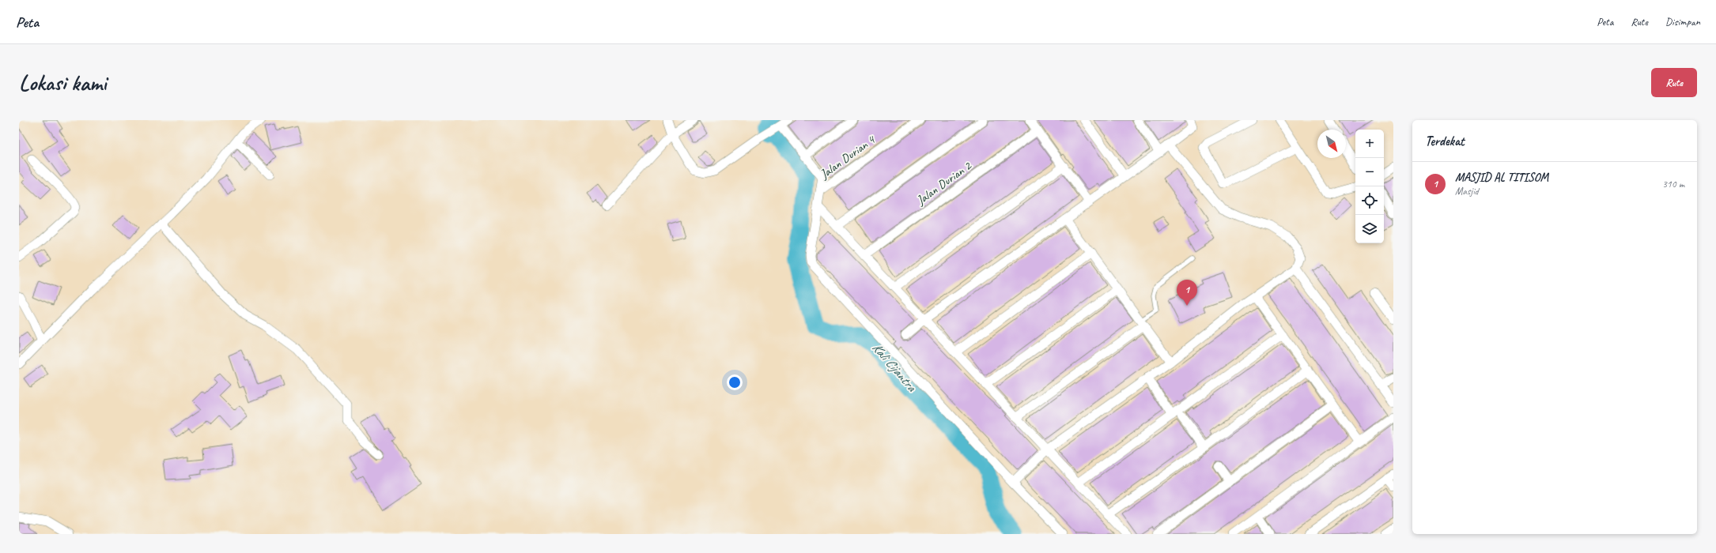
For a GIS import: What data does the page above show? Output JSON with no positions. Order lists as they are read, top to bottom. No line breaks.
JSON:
{"streets":{"street":["Jalan Durian 4","Jalan Durian 2"]},"water":["Kali Cijantra"],"north":"bottom right","page":{"header":"Peta","nav":["Peta","Rute","Disimpan"],"buttons":"Rute","title":"Lokasi kami","heading":"Terdekat","map_buttons":["+","−"],"list":[{"mark":"1","name":"MASJID AL TITISOM","note":"Masjid","value":"310 m"}],"pins":"1"}}
